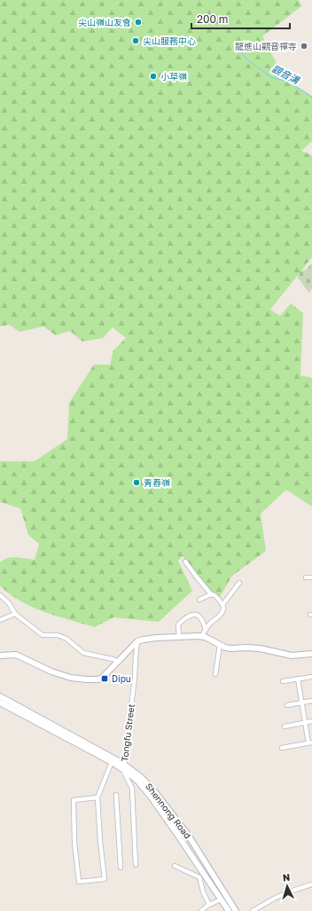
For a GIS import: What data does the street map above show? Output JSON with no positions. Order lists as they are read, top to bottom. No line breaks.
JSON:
{"streets":{"street":["Tongfu Street","Shennong Road"]},"crossings":[["Tongfu Street","Shennong Road"]],"water":["觀音溝"],"places":{"other":["尖山嶺山友會","尖山服務中心","龍進山觀音禪寺","小草嶺","青春嶺"],"transit":["Dipu"]},"scale_bar":"200 m","north":"top"}
